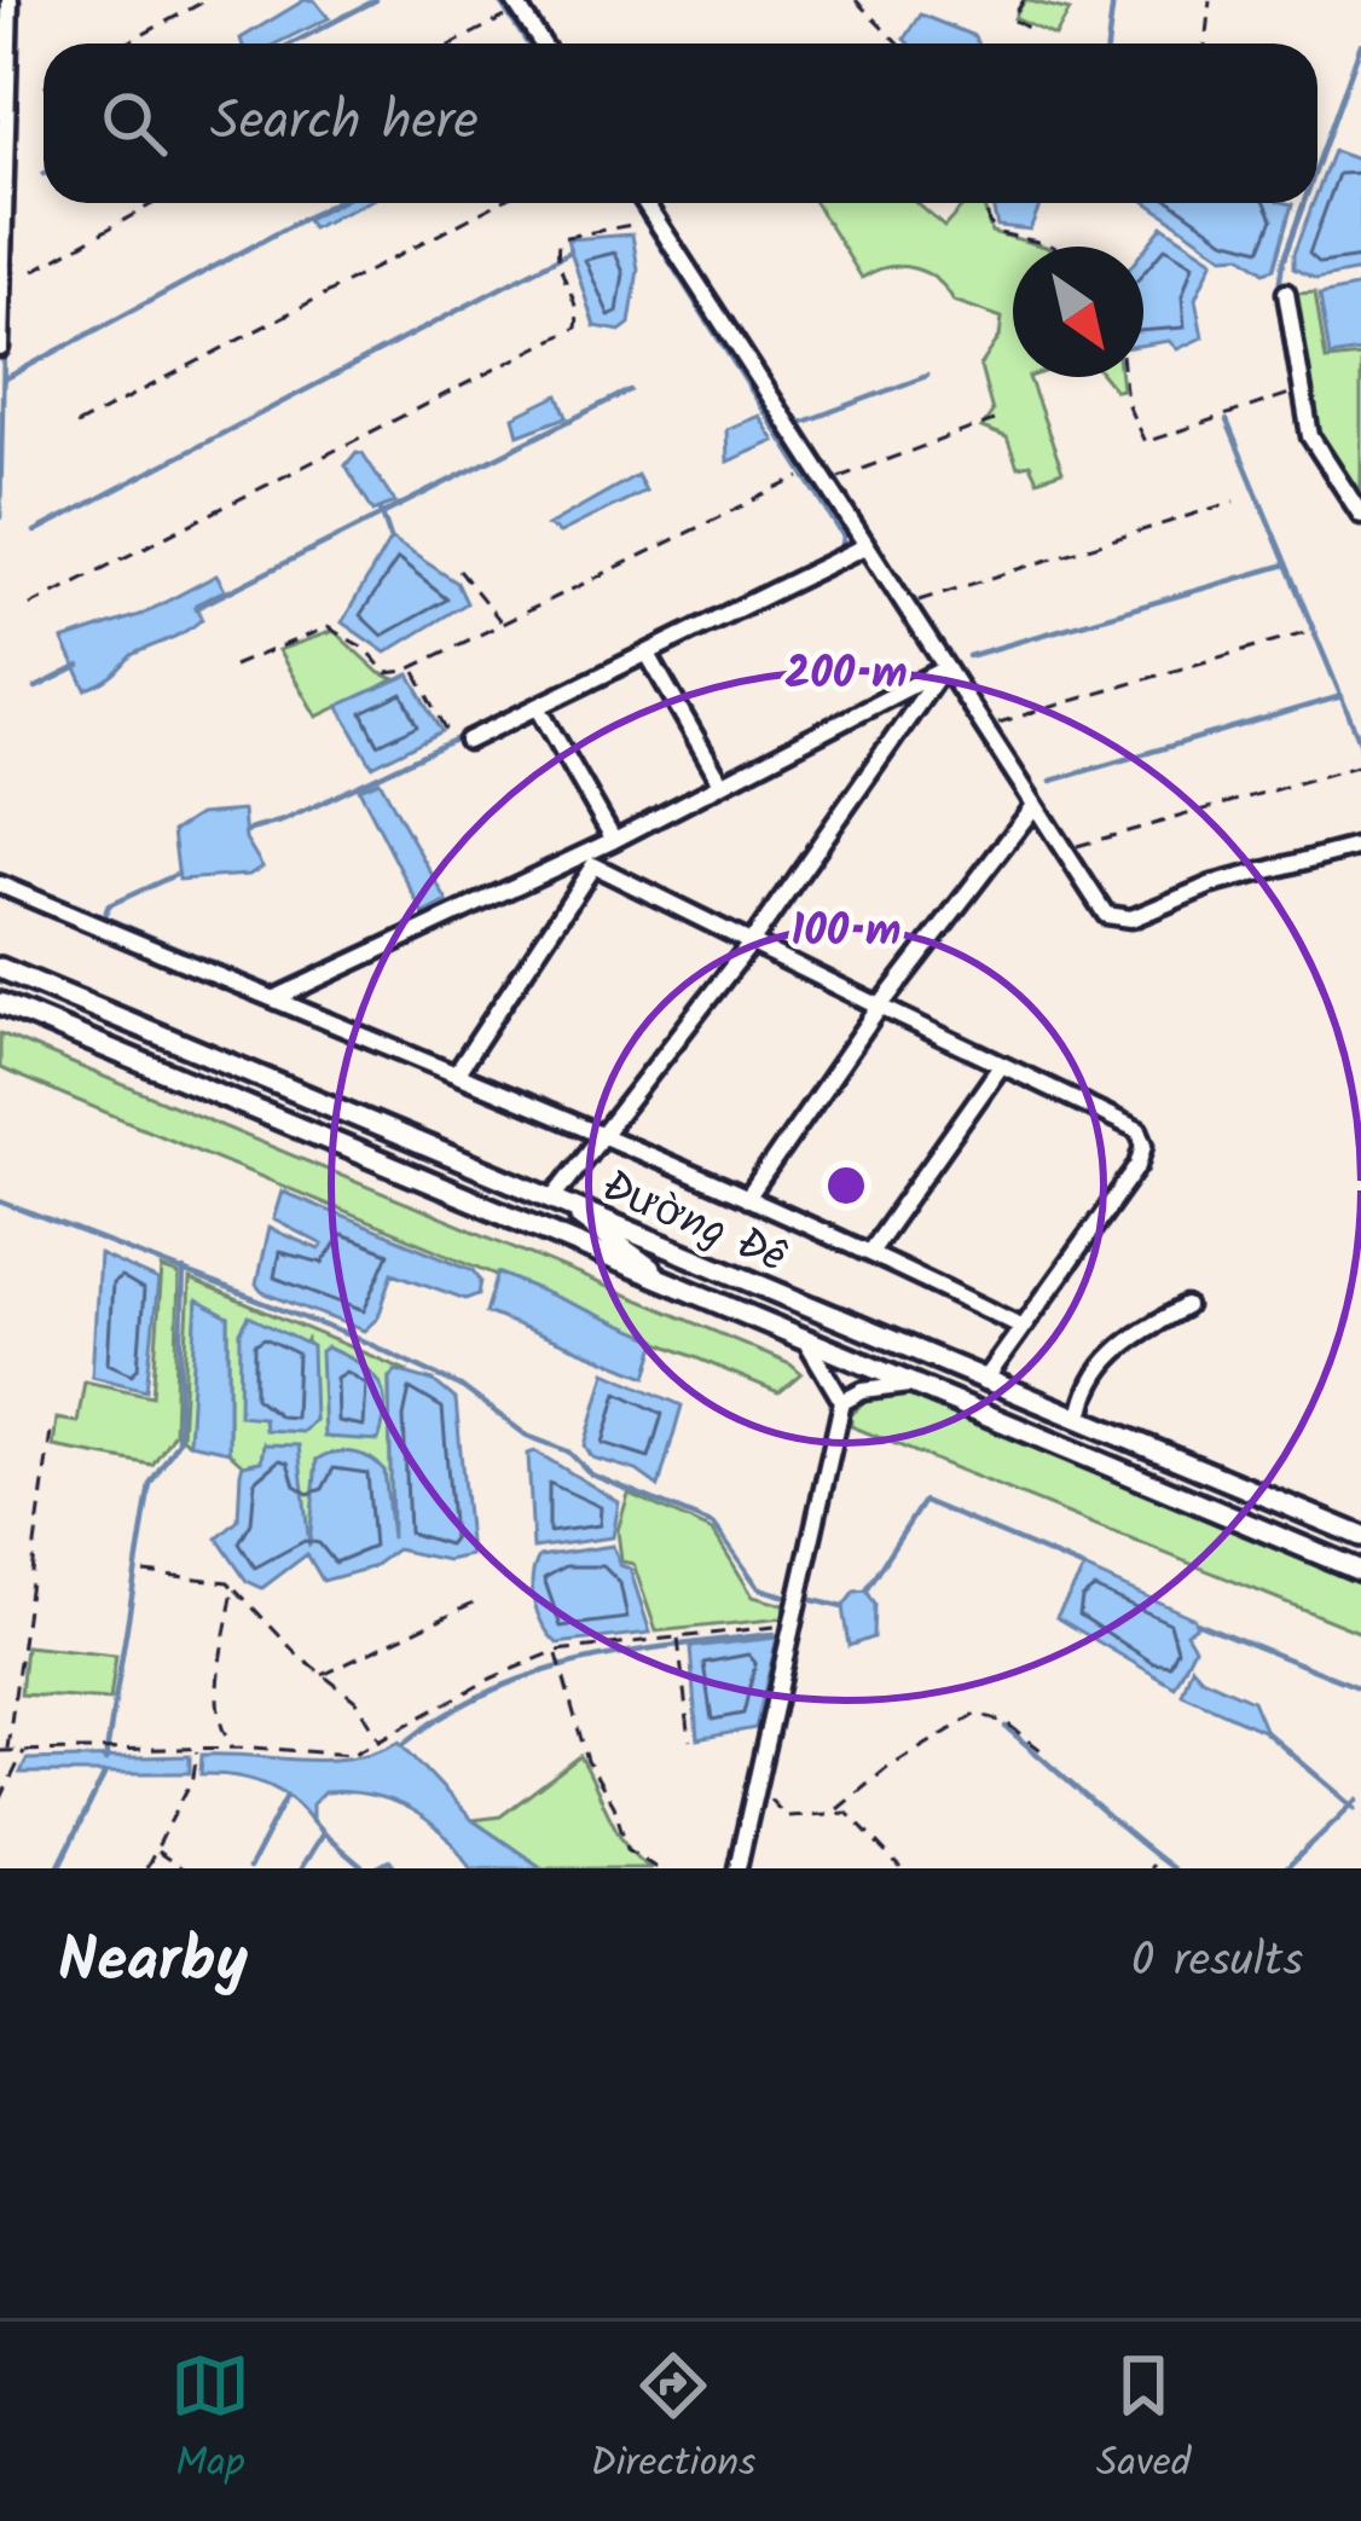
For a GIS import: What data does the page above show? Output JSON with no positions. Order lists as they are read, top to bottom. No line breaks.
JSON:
{"streets":{"street":["Đường Đê"]},"north":"bottom right","page":{"search":"Search here","heading":["Nearby","0 results"],"nav":["Map","Directions","Saved"]},"rings":["200 m","100 m"]}
